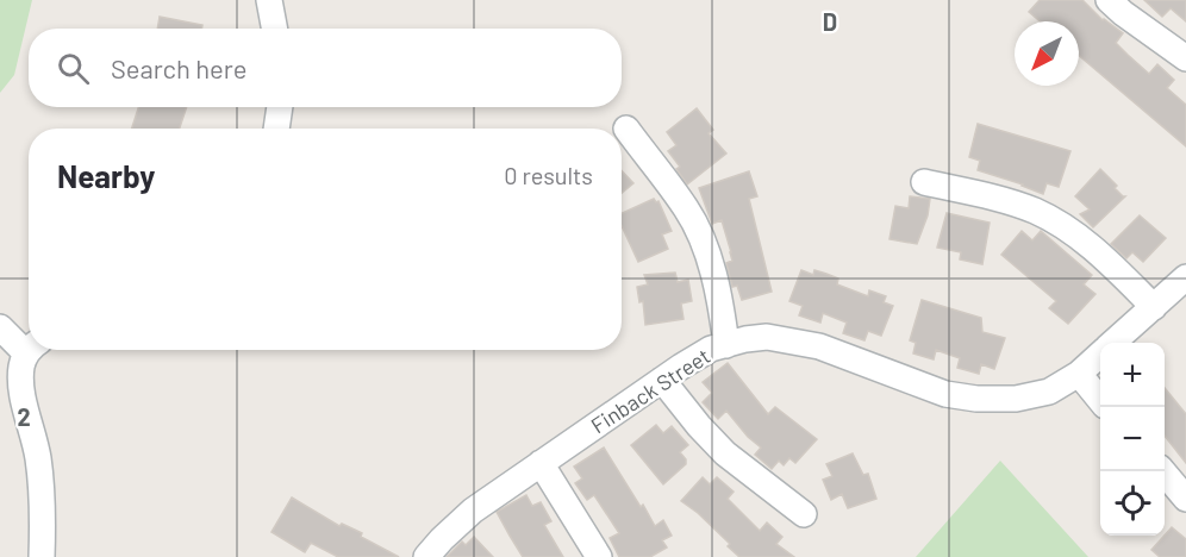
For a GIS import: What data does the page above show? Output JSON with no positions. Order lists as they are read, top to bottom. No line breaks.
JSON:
{"streets":{"street":["Finback Street"]},"north":"bottom left","page":{"search":"Search here","heading":["Nearby","0 results"],"map_buttons":["+","−"]},"grid":{"columns":["D"],"rows":["2"]}}
